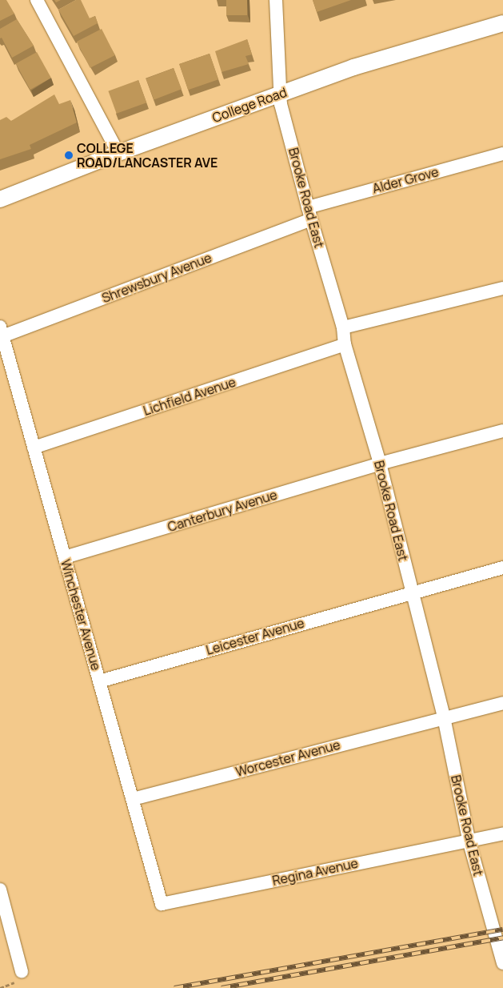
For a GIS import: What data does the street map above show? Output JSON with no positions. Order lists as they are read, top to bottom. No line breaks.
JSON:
{"streets":{"street":["College Road","Alder Grove","Brooke Road East","Shrewsbury Avenue","Lichfield Avenue","Canterbury Avenue","Winchester Avenue","Leicester Avenue","Worcester Avenue","Regina Avenue"]},"crossings":[["College Road","Brooke Road East"],["Alder Grove","Brooke Road East"],["Alder Grove","Shrewsbury Avenue"],["Brooke Road East","Shrewsbury Avenue"],["Brooke Road East","Lichfield Avenue"],["Brooke Road East","Canterbury Avenue"],["Brooke Road East","Leicester Avenue"],["Brooke Road East","Worcester Avenue"],["Brooke Road East","Regina Avenue"],["Shrewsbury Avenue","Winchester Avenue"],["Lichfield Avenue","Winchester Avenue"],["Canterbury Avenue","Winchester Avenue"],["Winchester Avenue","Leicester Avenue"],["Winchester Avenue","Worcester Avenue"],["Winchester Avenue","Regina Avenue"]],"places":["COLLEGE ROAD/LANCASTER AVE"]}
